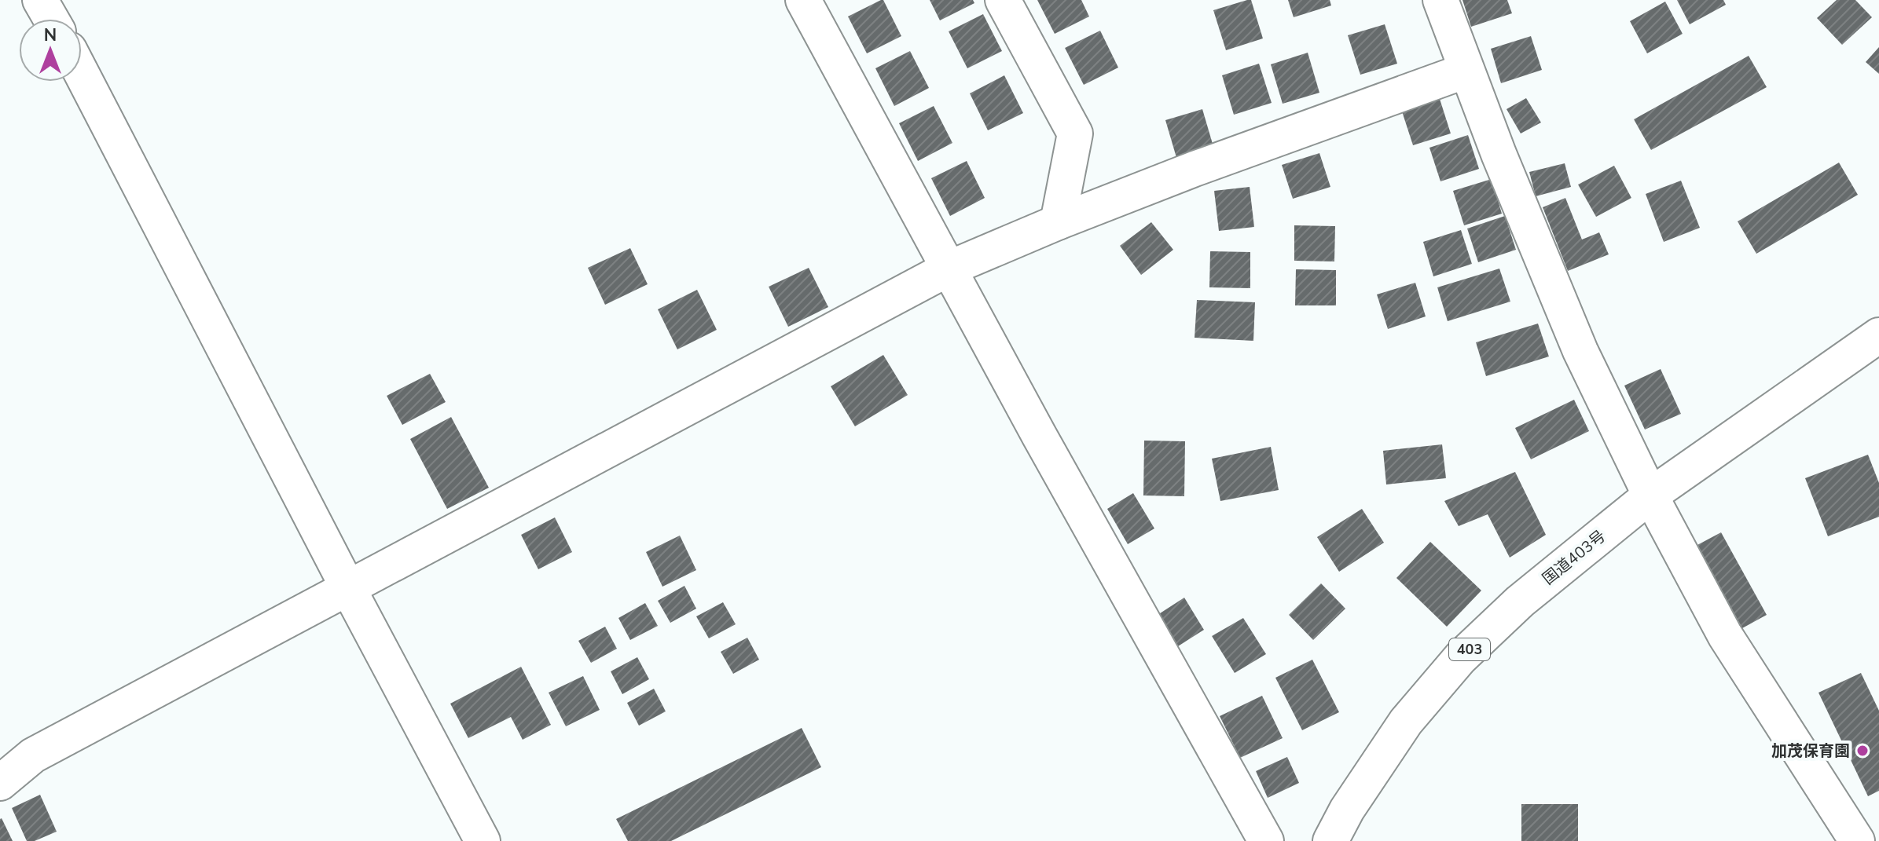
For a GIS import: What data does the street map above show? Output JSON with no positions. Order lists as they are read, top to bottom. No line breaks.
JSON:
{"streets":{"main road":["国道403号","403"]},"places":["加茂保育園"],"north":"top"}
